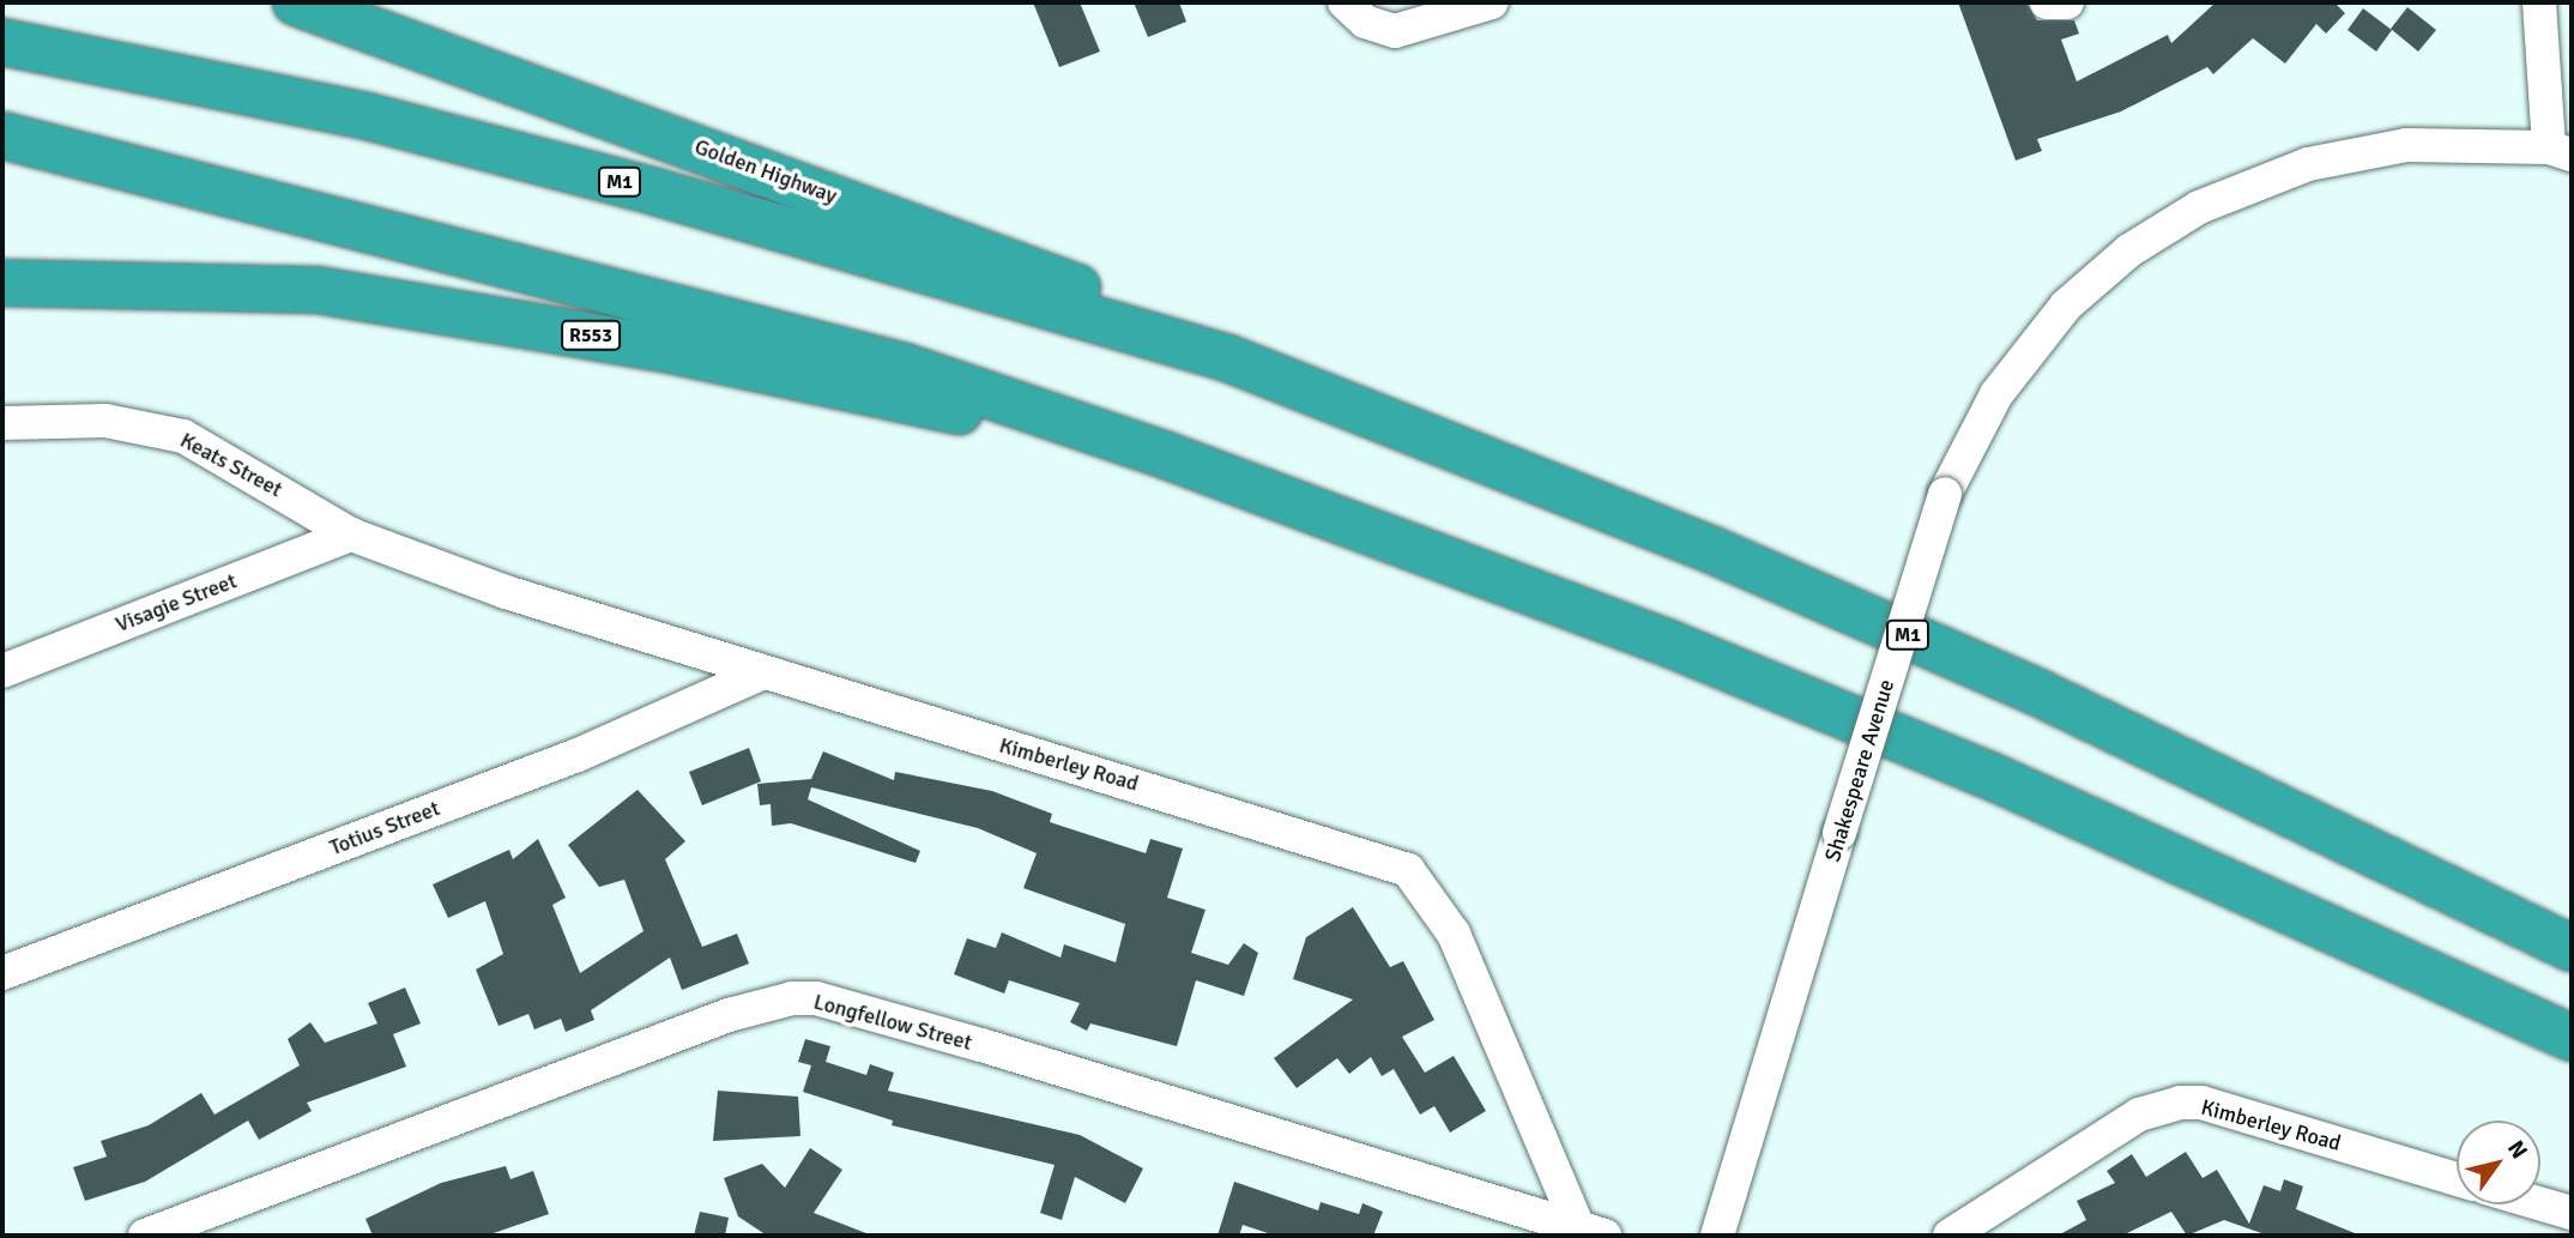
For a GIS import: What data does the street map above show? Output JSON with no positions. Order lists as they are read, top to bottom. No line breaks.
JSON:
{"streets":{"highway":["Golden Highway","M1","R553"],"street":["Keats Street","Visagie Street","Kimberley Road","Shakespeare Avenue","Totius Street","Longfellow Street"]},"crossings":[["Golden Highway","M1"],["Keats Street","Visagie Street"],["Keats Street","Kimberley Road"],["Visagie Street","Kimberley Road"],["Kimberley Road","Totius Street"],["Kimberley Road","Longfellow Street"]],"north":"top right"}
